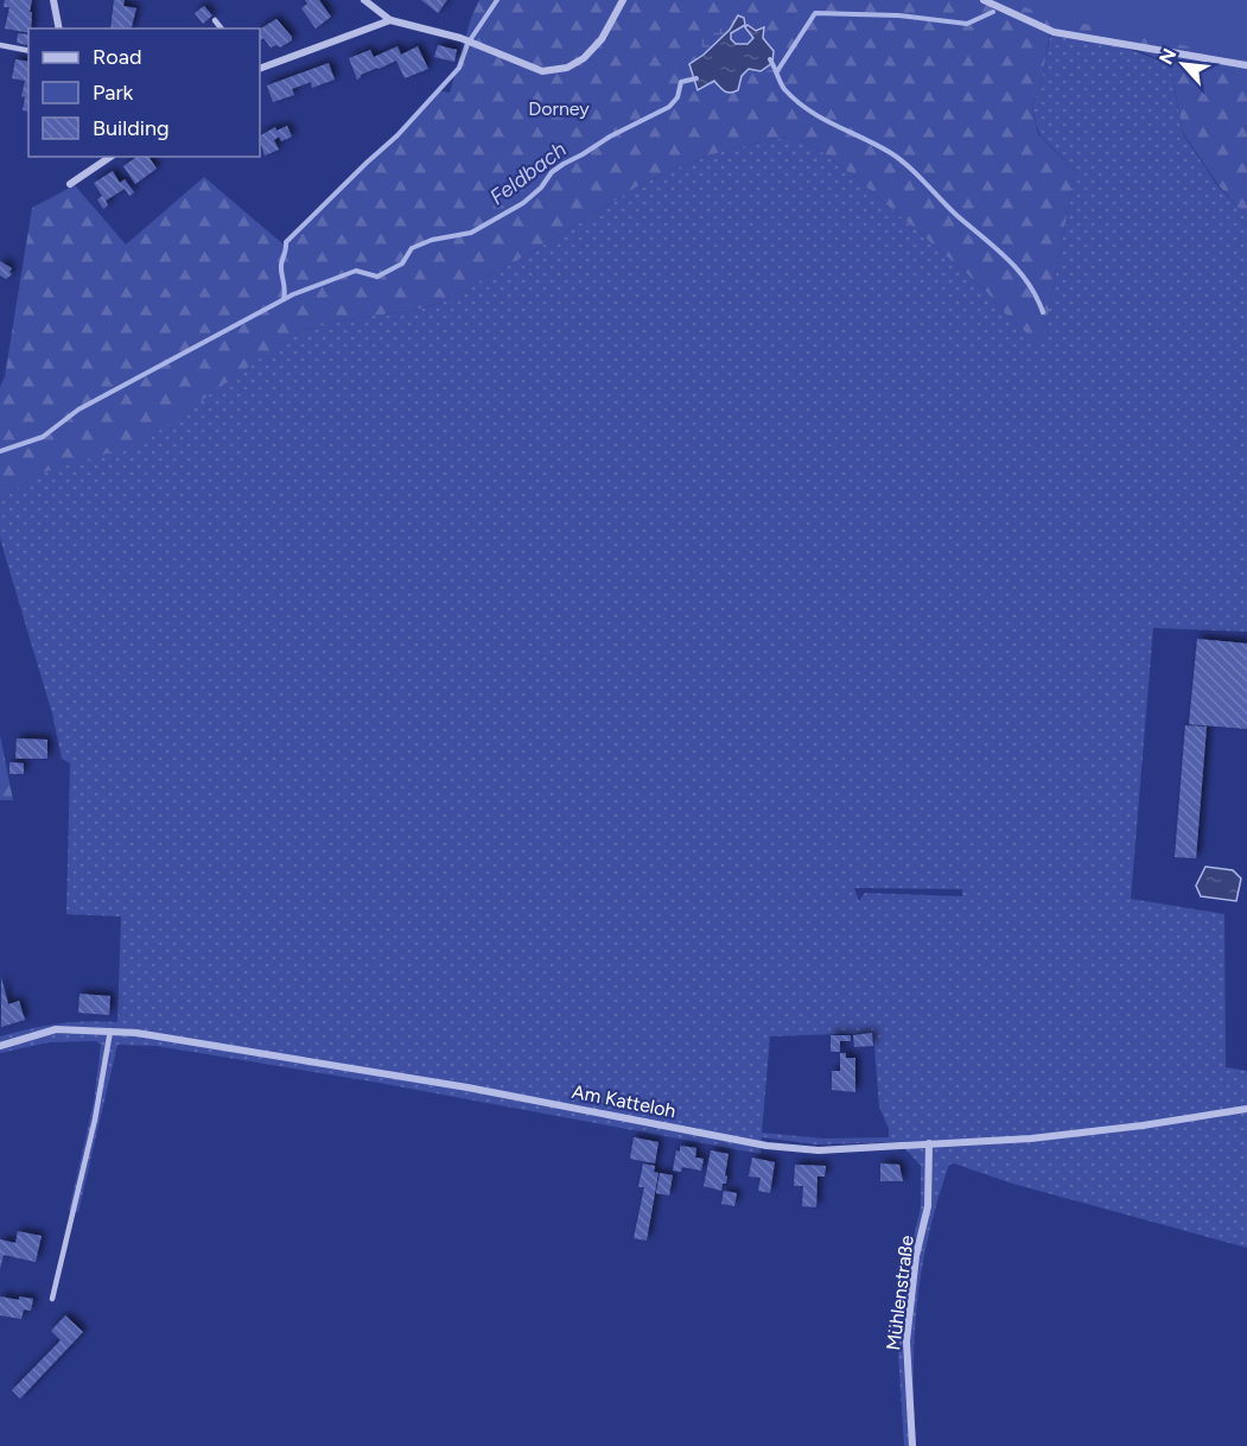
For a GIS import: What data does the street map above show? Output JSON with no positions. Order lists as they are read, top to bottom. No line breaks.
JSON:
{"streets":{"street":["Am Katteloh","Mühlenstraße"]},"crossings":[["Am Katteloh","Mühlenstraße"]],"water":["Feldbach"],"parks":["Dorney"],"legend":["Road","Park","Building"],"north":"top left"}
